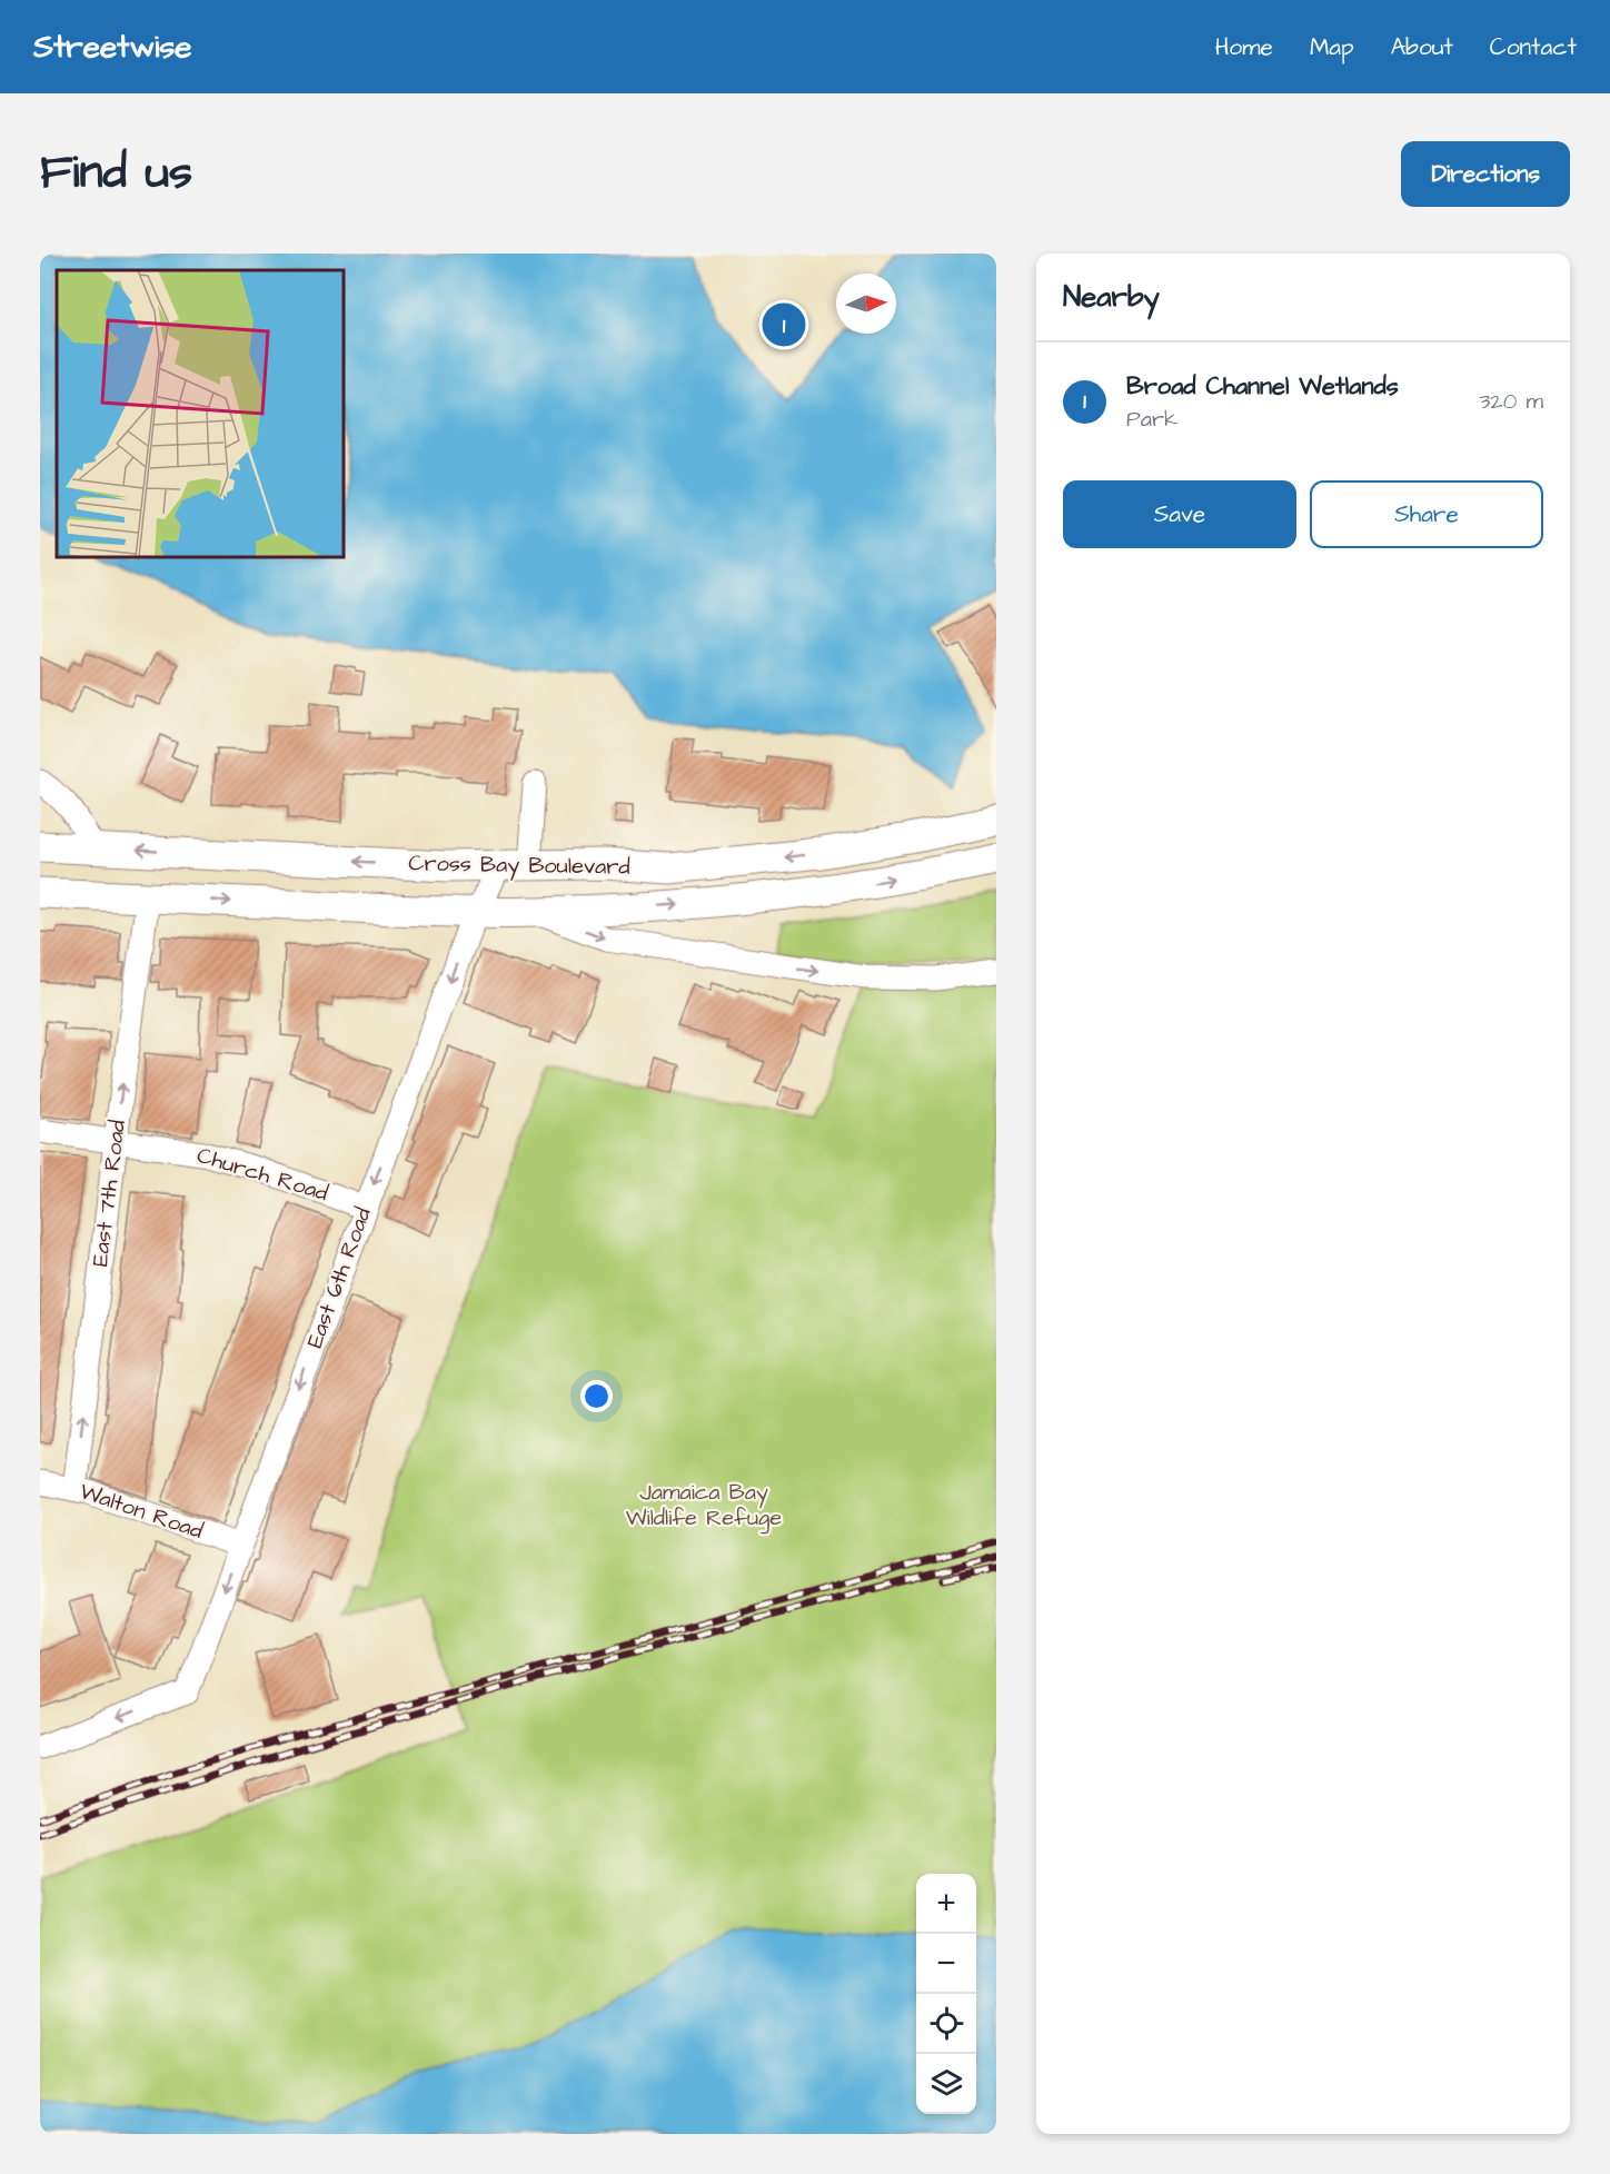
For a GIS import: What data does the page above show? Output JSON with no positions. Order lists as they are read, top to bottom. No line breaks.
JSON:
{"streets":{"main road":["Cross Bay Boulevard"],"street":["Church Road","East 7th Road","East 6th Road","Walton Road"]},"crossings":[["Cross Bay Boulevard","East 7th Road"],["Cross Bay Boulevard","East 6th Road"],["Church Road","East 7th Road"],["Church Road","East 6th Road"],["East 7th Road","Walton Road"],["East 6th Road","Walton Road"]],"one_way":["East 7th Road","East 6th Road"],"parks":["Jamaica Bay Wildlife Refuge"],"north":"right","page":{"header":"Streetwise","nav":["Home","Map","About","Contact"],"title":"Find us","buttons":["Directions",["Save","Share"]],"heading":"Nearby","pins":"1","list":[{"mark":"1","name":"Broad Channel Wetlands","note":"Park","value":"320 m"}],"map_buttons":["+","−"]}}
